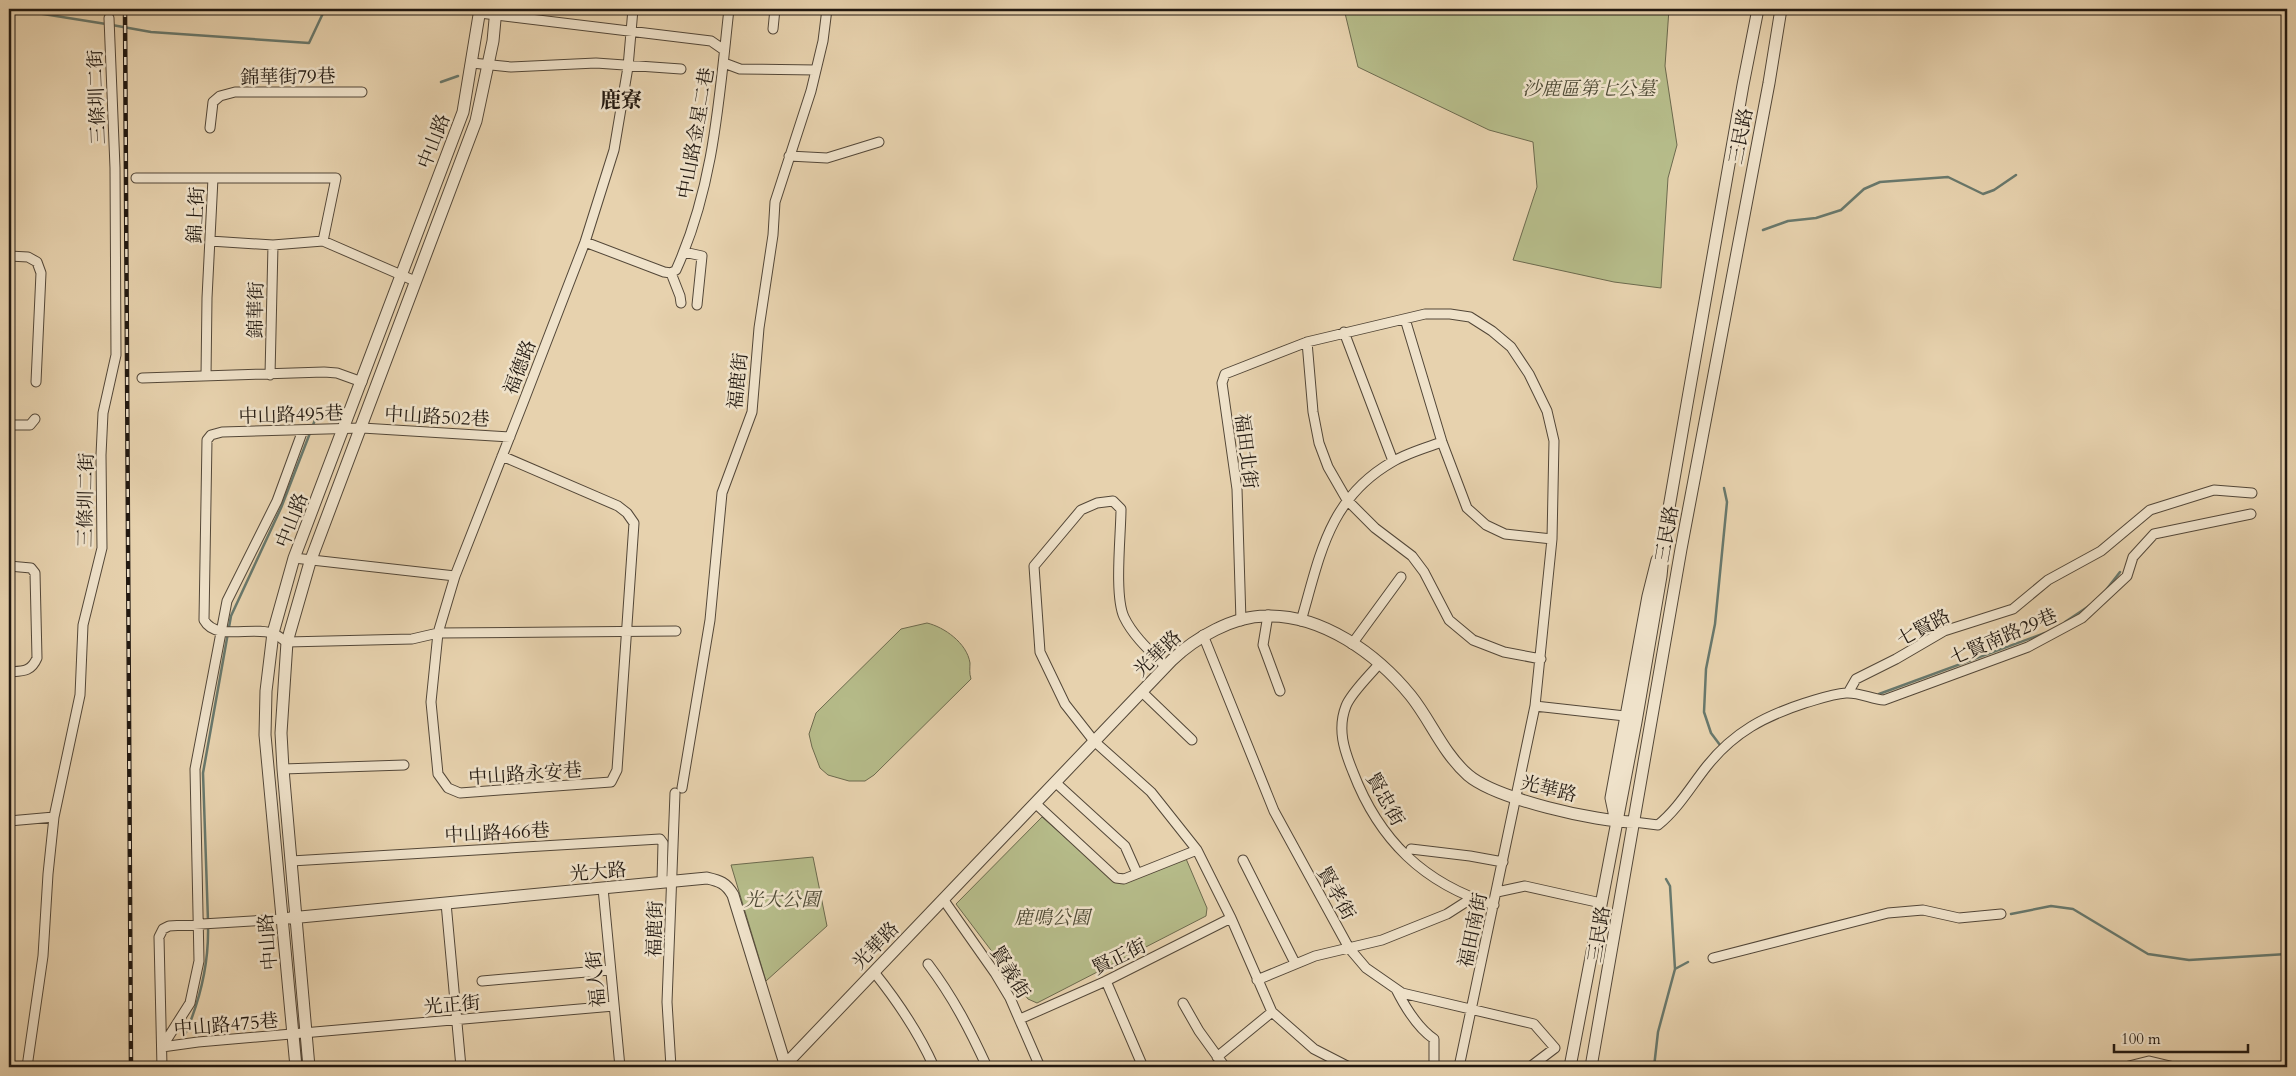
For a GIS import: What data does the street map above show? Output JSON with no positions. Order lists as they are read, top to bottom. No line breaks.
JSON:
{"streets":{"street":["錦華街79巷","三條圳二街","中山路金星二巷","三民路","中山路","錦上街","錦華街","福德路","福鹿街","中山路495巷","中山路502巷","福田北街","七賢路","七賢南路29巷","光華路","中山路永安巷","賢忠街","中山路466巷","光大路","賢孝街","福田南街","賢正街","賢義街","福人街","光正街","中山路475巷"]},"crossings":[["中山路金星二巷","中山路"],["中山路金星二巷","福德路"],["三民路","光華路"],["中山路","中山路495巷"],["中山路","中山路502巷"],["中山路","中山路466巷"],["中山路","光大路"],["中山路","光正街"],["中山路","中山路475巷"],["福德路","中山路502巷"],["福德路","中山路永安巷"],["福鹿街","中山路466巷"],["福鹿街","光大路"],["中山路495巷","中山路502巷"],["福田北街","光華路"],["福田北街","福田南街"],["七賢路","七賢南路29巷"],["光華路","賢忠街"],["光華路","光大路"],["光華路","賢孝街"],["光華路","福田南街"],["光華路","賢義街"],["賢忠街","福田南街"],["中山路466巷","光大路"],["光大路","福人街"],["賢孝街","福田南街"],["賢正街","賢義街"],["福人街","光正街"],["光正街","中山路475巷"]],"districts":["鹿寮"],"parks":["沙鹿區第七公墓","光大公園","鹿鳴公園"],"scale_bar":"100 m"}
